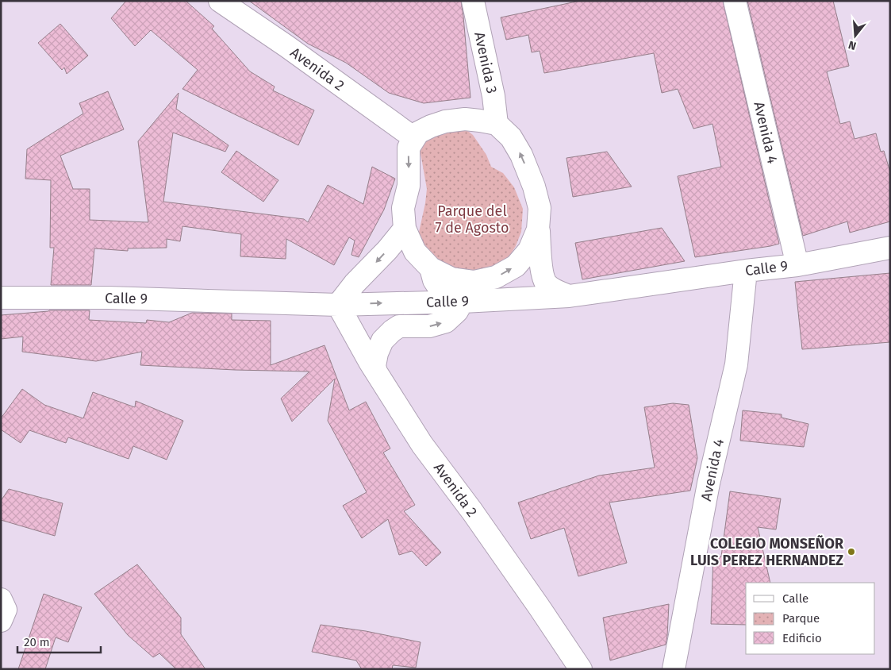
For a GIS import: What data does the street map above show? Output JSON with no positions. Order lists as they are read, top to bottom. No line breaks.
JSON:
{"streets":{"street":["Avenida 3","Avenida 2","Avenida 4","Calle 9"]},"crossings":[["Avenida 2","Calle 9"],["Avenida 4","Calle 9"]],"parks":["Parque del 7 de Agosto"],"places":["COLEGIO MONSEÑOR LUIS PEREZ HERNANDEZ"],"legend":["Calle","Parque","Edificio"],"scale_bar":"20 m","north":"bottom"}
